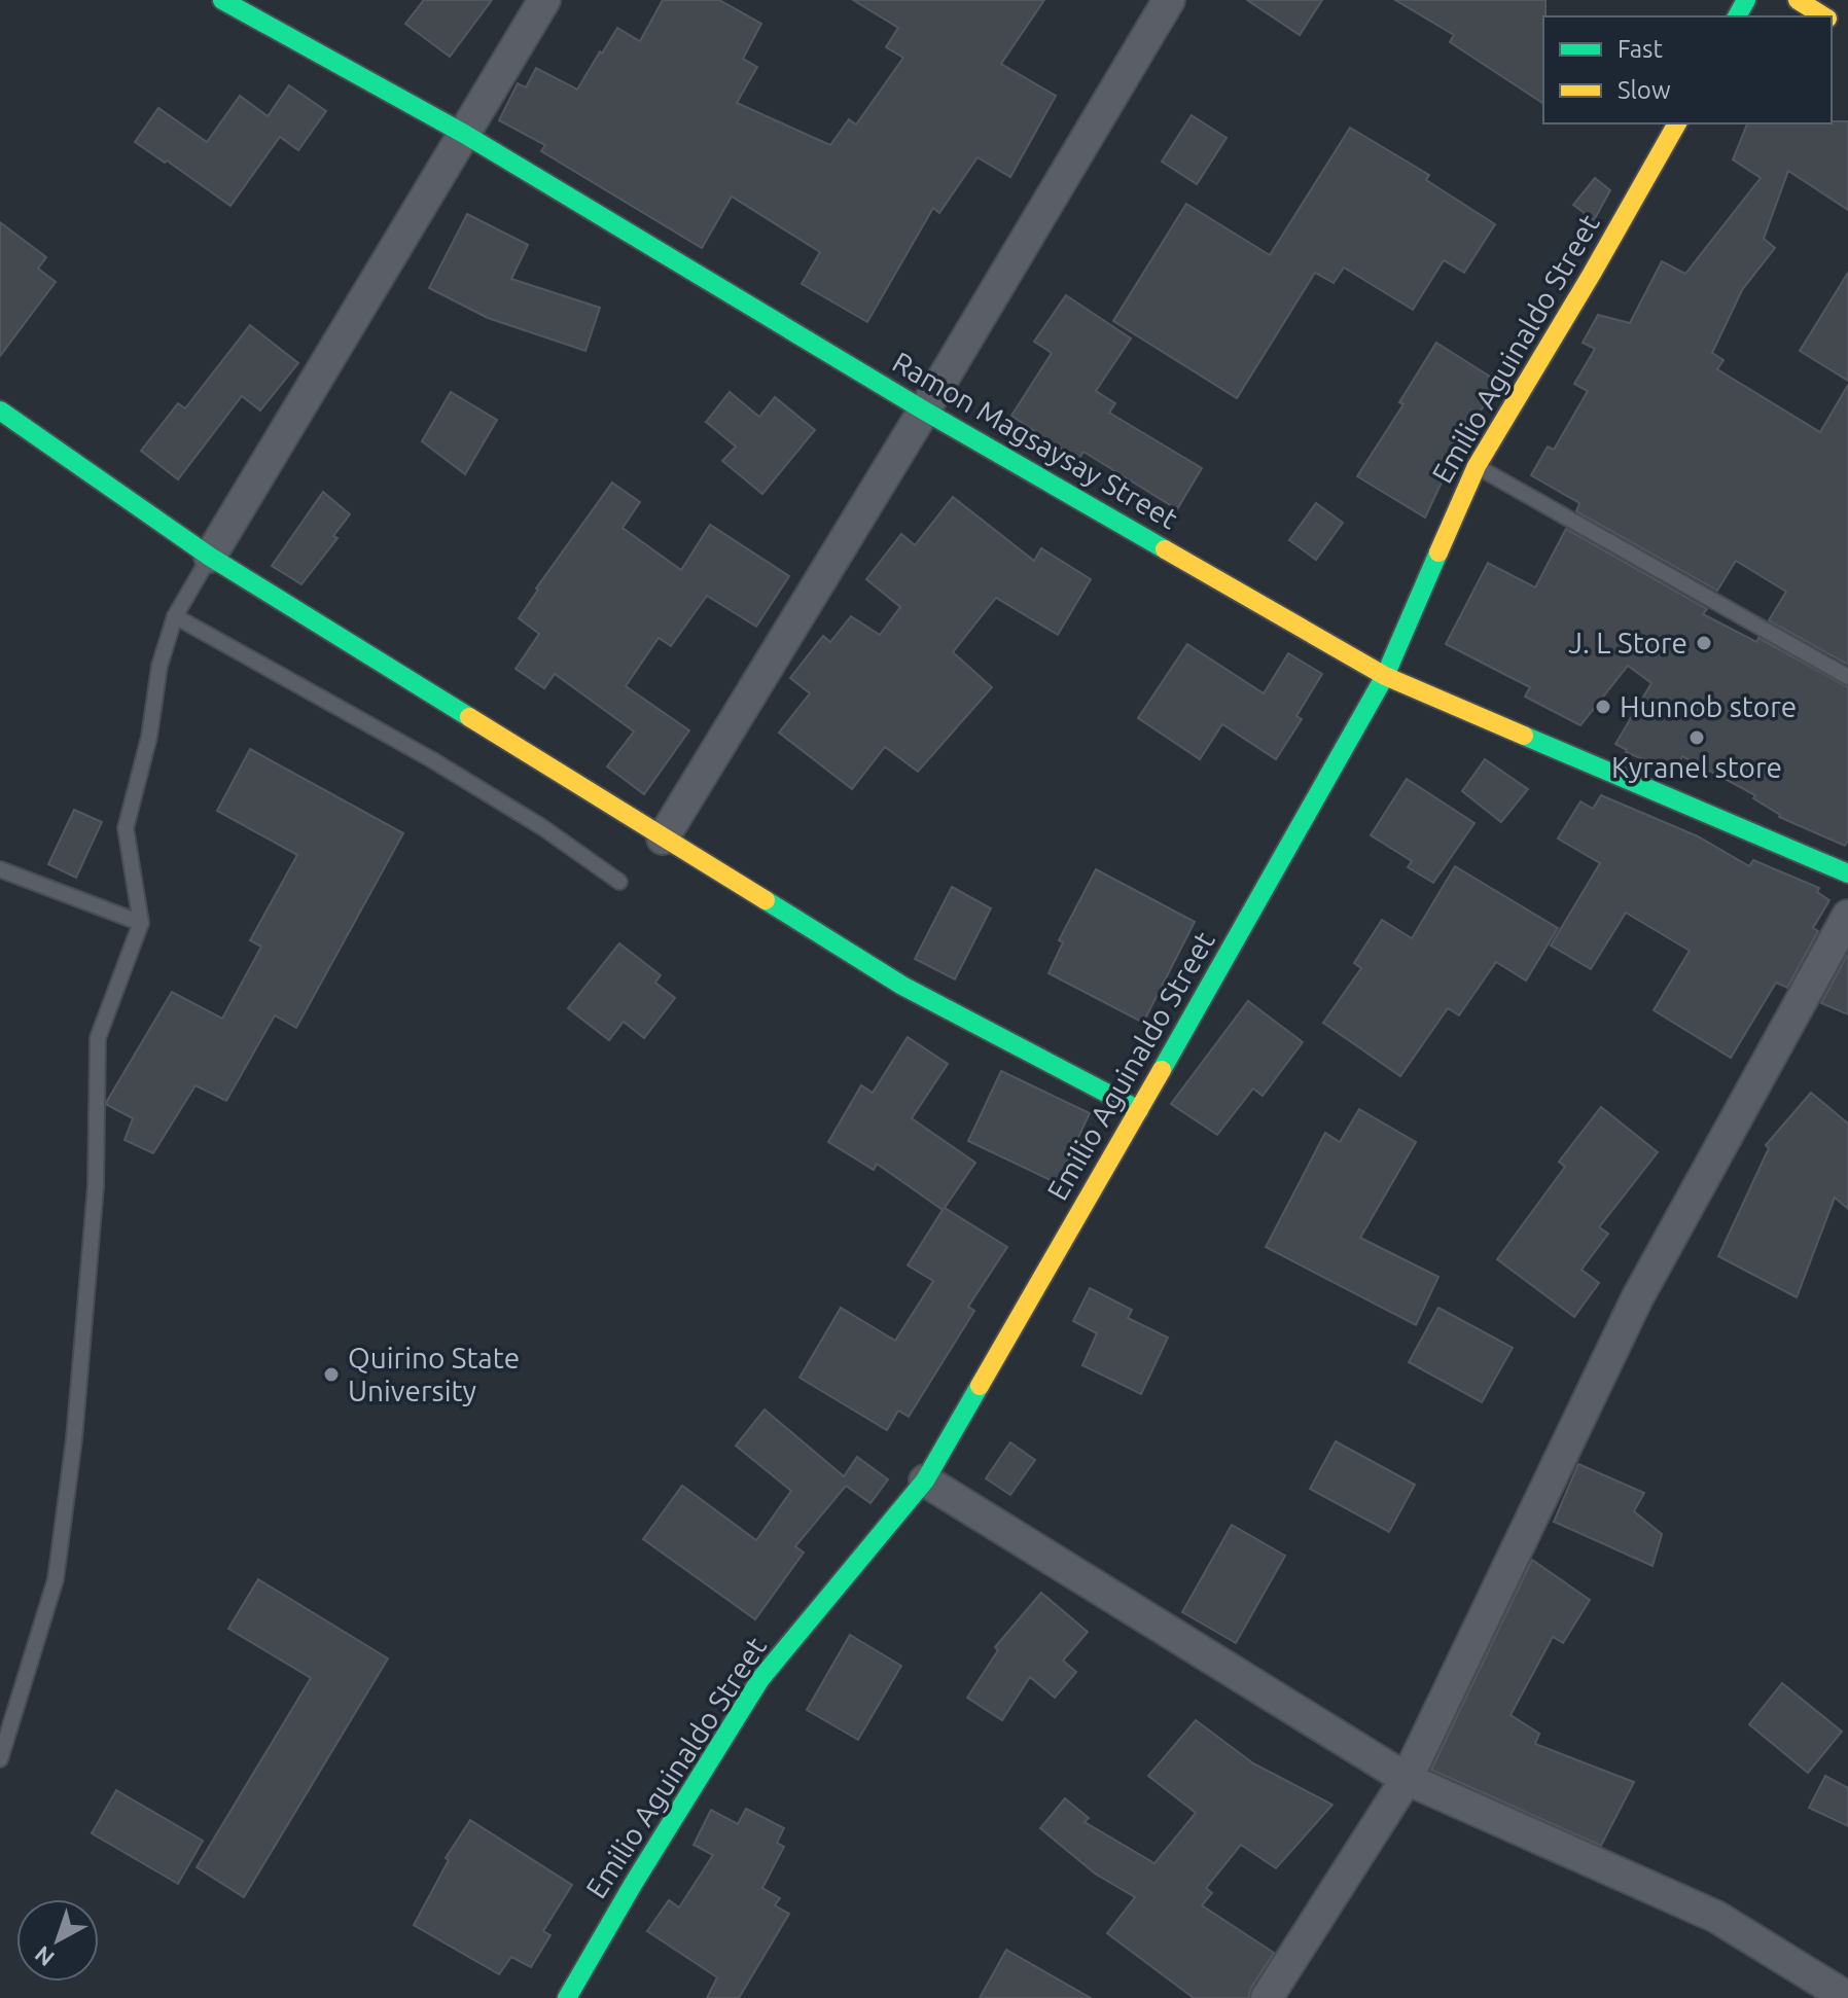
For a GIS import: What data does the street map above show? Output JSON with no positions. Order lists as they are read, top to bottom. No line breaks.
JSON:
{"streets":{"street":["Emilio Aguinaldo Street","Ramon Magsaysay Street"]},"crossings":[["Emilio Aguinaldo Street","Ramon Magsaysay Street"]],"places":["J. L Store","Hunnob store","Kyranel store","Quirino State University"],"legend":["Fast","Slow"],"north":"bottom left"}
